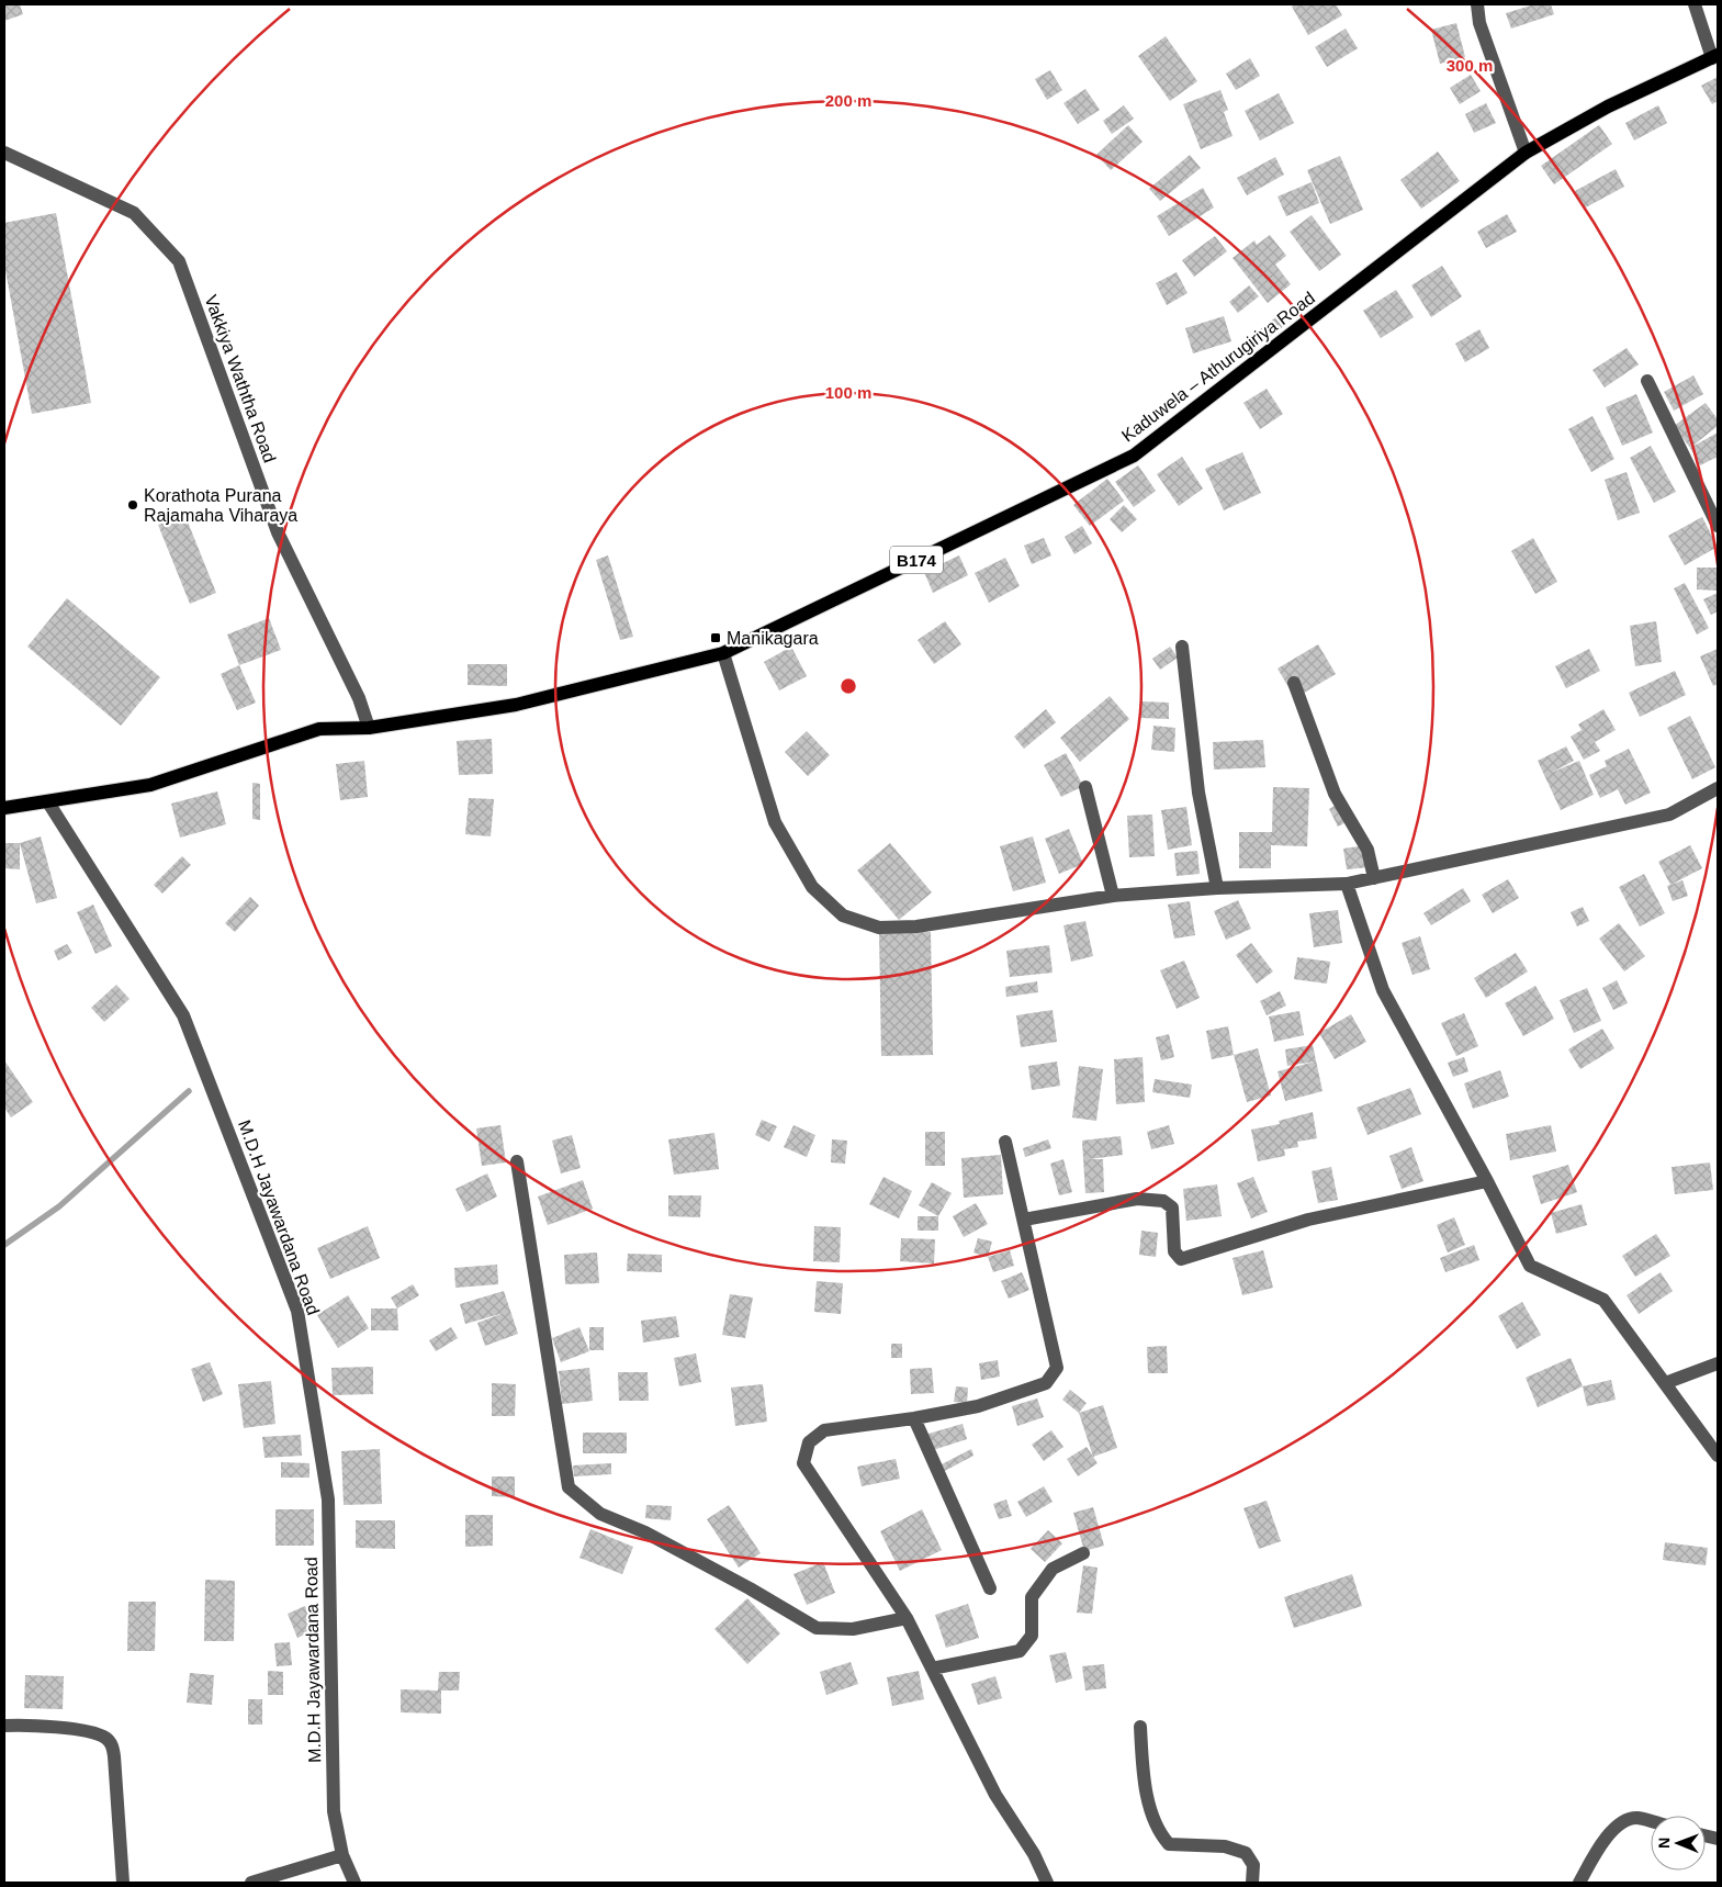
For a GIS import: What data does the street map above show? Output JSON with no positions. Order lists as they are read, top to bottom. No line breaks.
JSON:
{"streets":{"main road":["Kaduwela – Athurugiriya Road","B174"],"street":["Vakkiya Waththa Road","M.D.H Jayawardana Road"]},"crossings":[["Kaduwela – Athurugiriya Road","Vakkiya Waththa Road"],["Kaduwela – Athurugiriya Road","M.D.H Jayawardana Road"]],"places":{"other":["Korathota Purana Rajamaha Viharaya"],"transit":["Manikagara"]},"north":"left","rings":["300 m","200 m","100 m"]}
